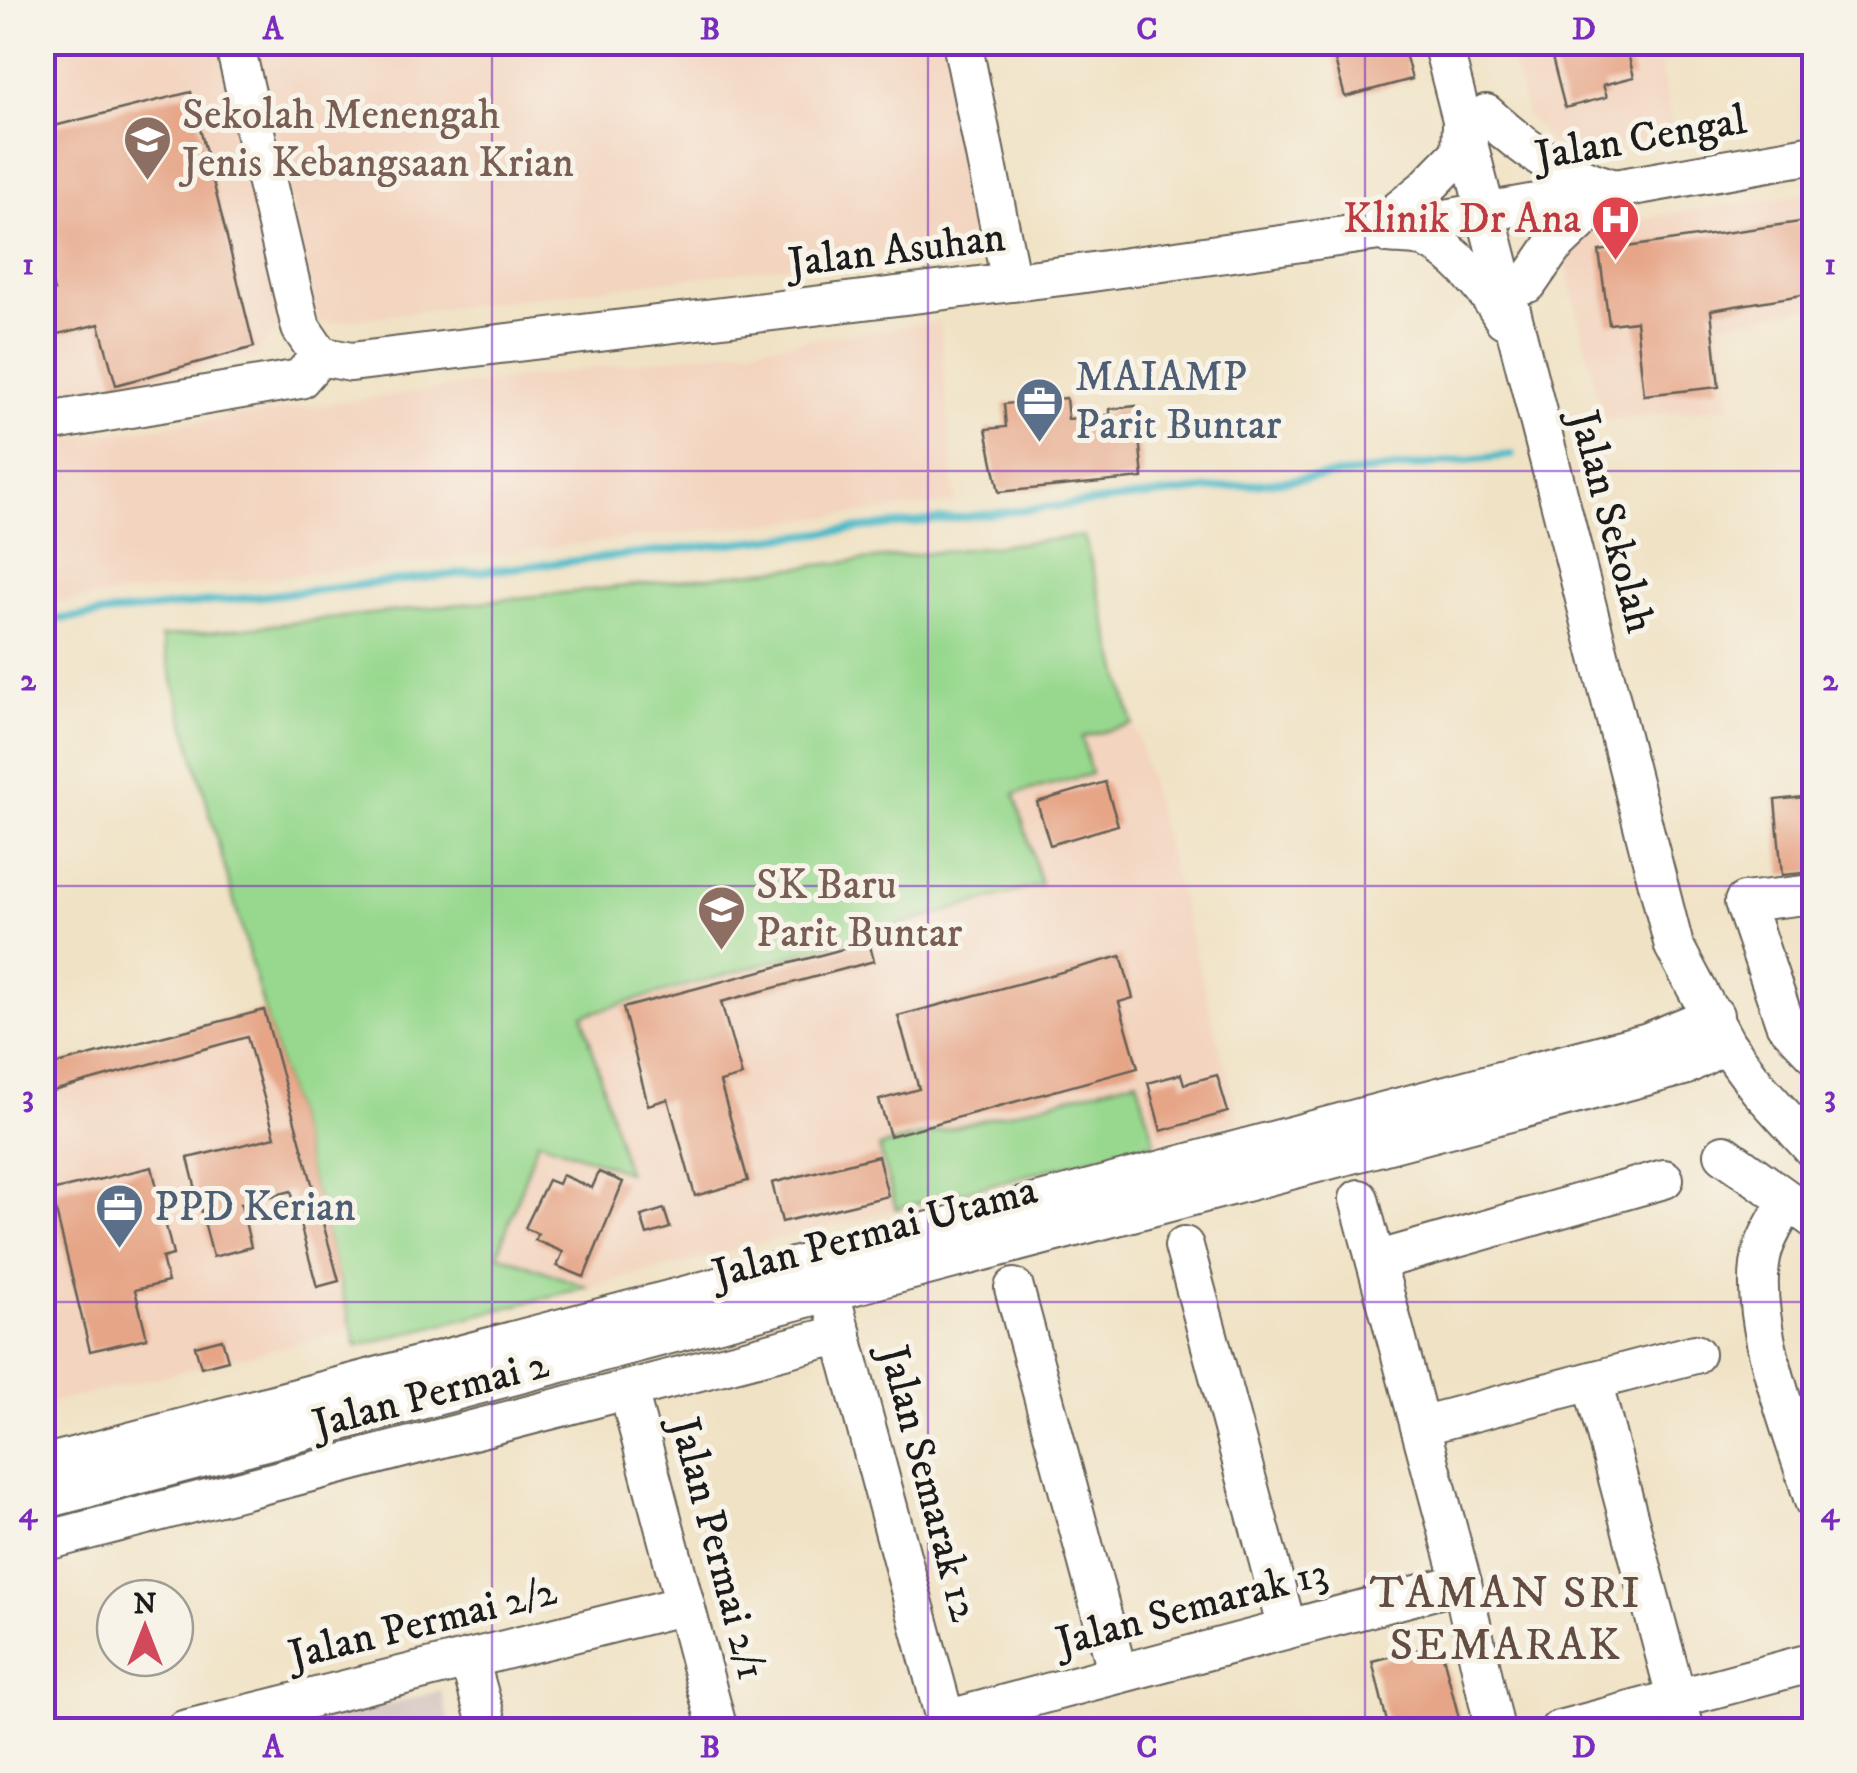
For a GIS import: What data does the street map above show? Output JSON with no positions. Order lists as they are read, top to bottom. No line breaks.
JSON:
{"streets":{"street":["Jalan Cengal","Jalan Asuhan","Jalan Sekolah","Jalan Permai Utama","Jalan Permai 2","Jalan Semarak 12","Jalan Permai 2/1","Jalan Semarak 13","Jalan Permai 2/2"]},"crossings":[["Jalan Cengal","Jalan Asuhan"],["Jalan Cengal","Jalan Sekolah"],["Jalan Asuhan","Jalan Sekolah"],["Jalan Sekolah","Jalan Permai Utama"],["Jalan Permai Utama","Jalan Semarak 12"],["Jalan Permai 2","Jalan Semarak 12"],["Jalan Permai 2","Jalan Permai 2/1"],["Jalan Semarak 12","Jalan Semarak 13"],["Jalan Permai 2/1","Jalan Permai 2/2"]],"districts":["TAMAN SRI SEMARAK"],"places":{"school or university":["Sekolah Menengah Jenis Kebangsaan Krian","SK Baru Parit Buntar"],"hospital":["Klinik Dr Ana"],"office":["MAIAMP Parit Buntar","PPD Kerian"]},"north":"top","grid":{"columns":["A","B","C","D"],"rows":["1","2","3","4"]}}
